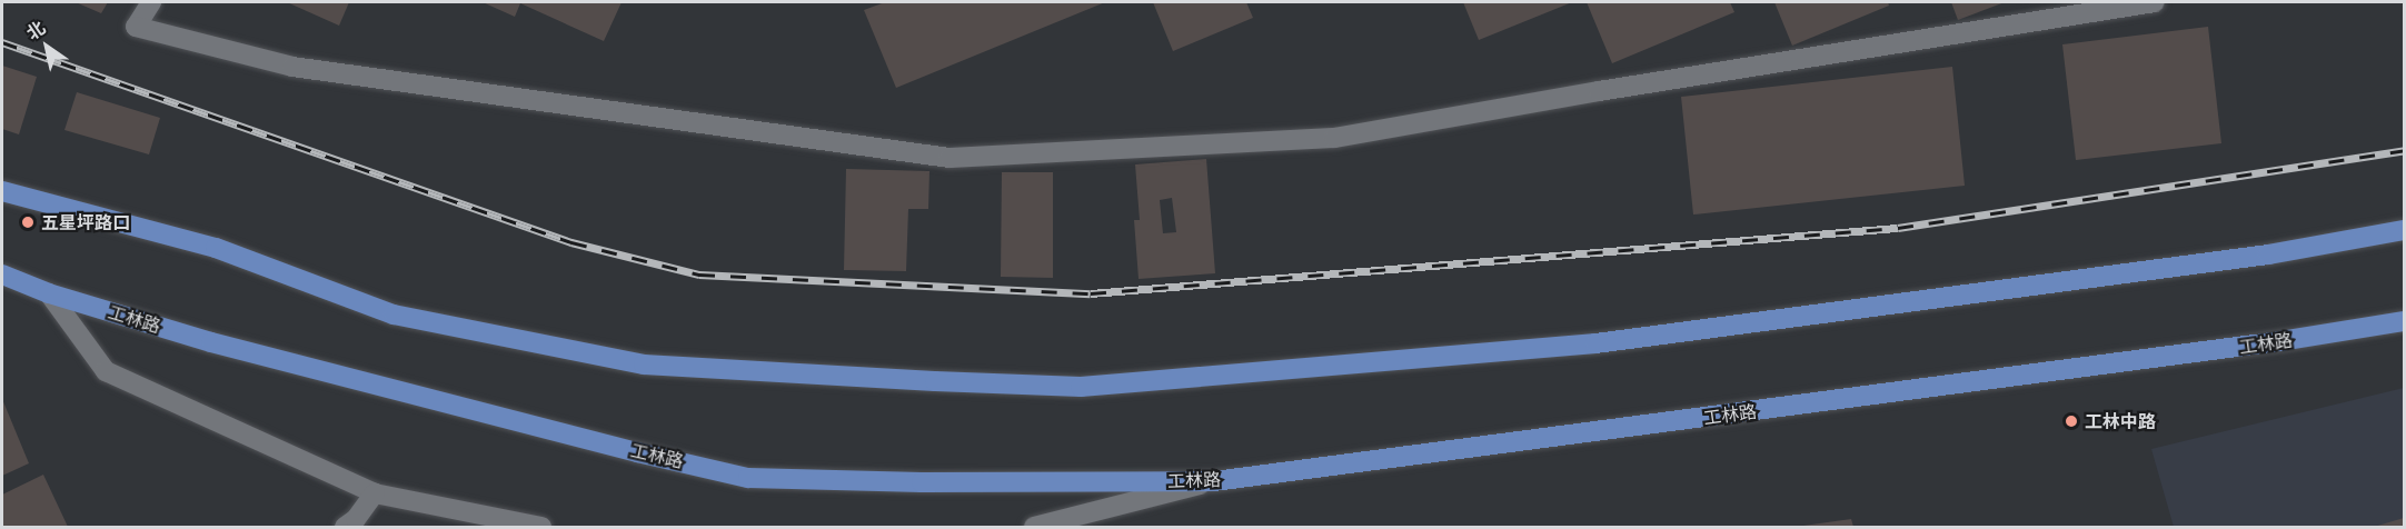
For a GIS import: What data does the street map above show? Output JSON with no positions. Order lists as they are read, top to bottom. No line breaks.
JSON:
{"streets":{"highway":["工林路"]},"places":["五星坪路口","工林中路"],"north":"top left"}
